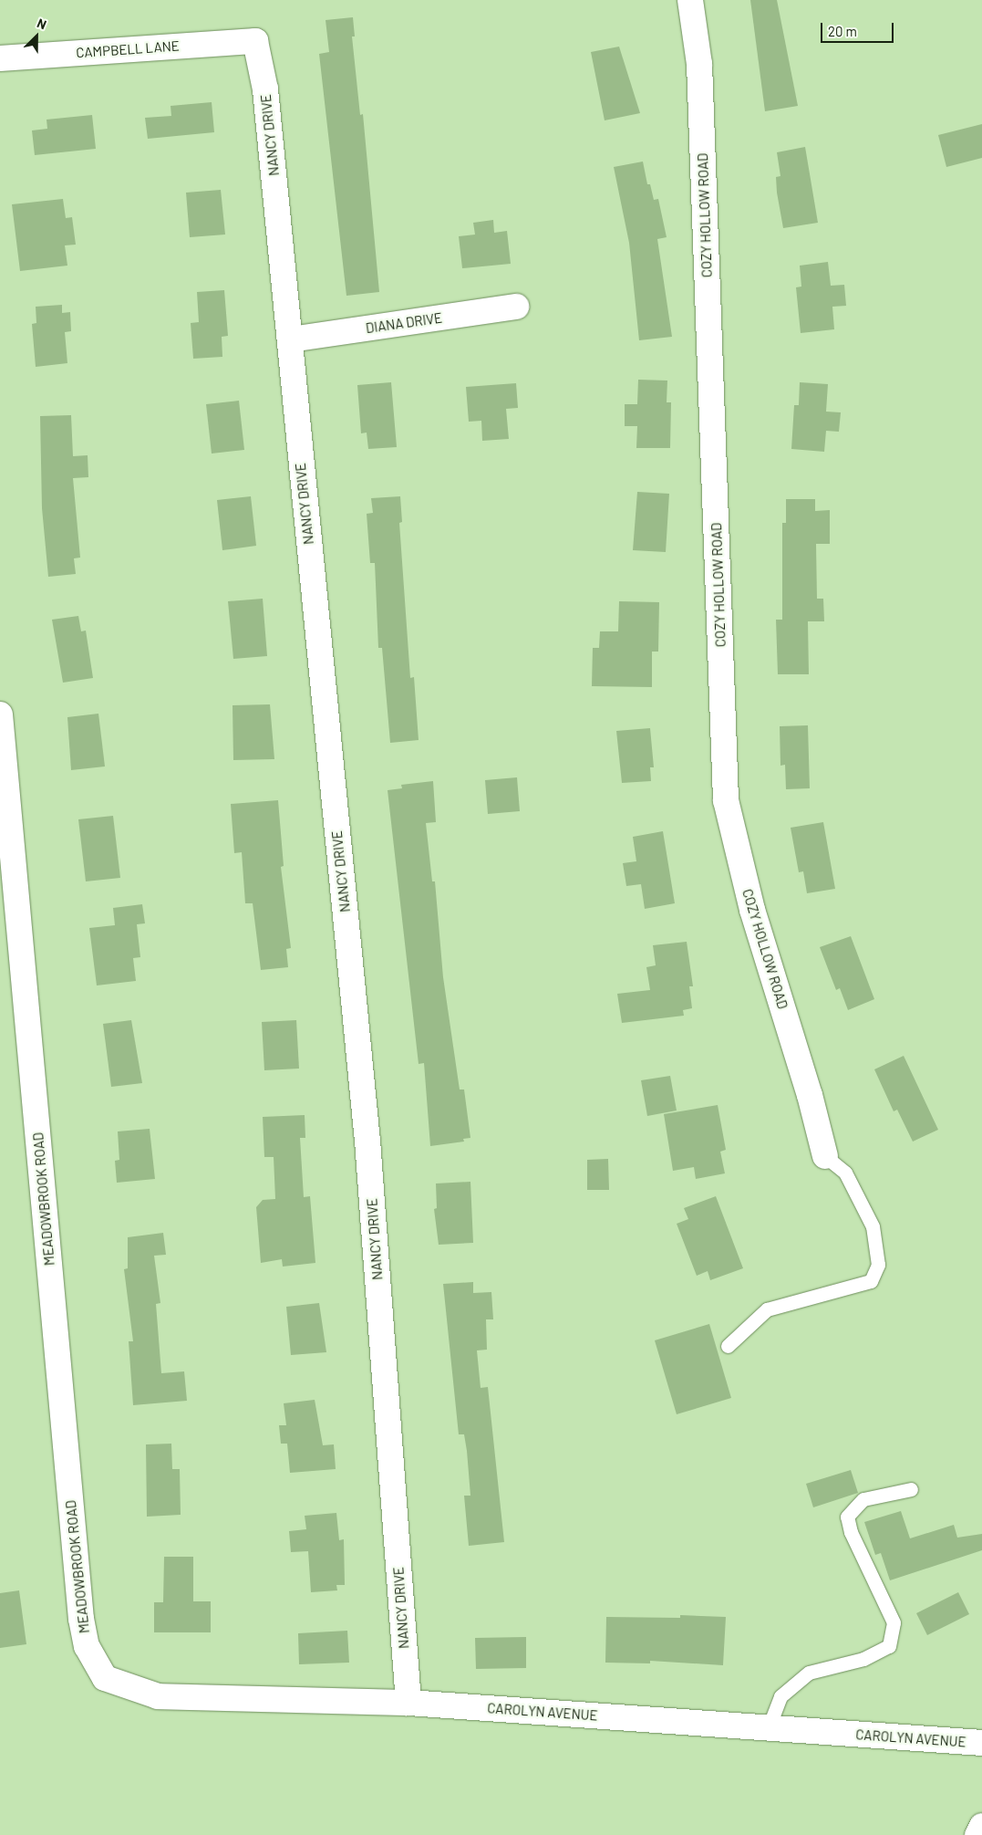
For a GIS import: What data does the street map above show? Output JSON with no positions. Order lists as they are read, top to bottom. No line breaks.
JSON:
{"streets":{"street":["CAMPBELL LANE","NANCY DRIVE","COZY HOLLOW ROAD","DIANA DRIVE","MEADOWBROOK ROAD","CAROLYN AVENUE"]},"crossings":[["CAMPBELL LANE","NANCY DRIVE"],["NANCY DRIVE","DIANA DRIVE"],["NANCY DRIVE","CAROLYN AVENUE"],["MEADOWBROOK ROAD","CAROLYN AVENUE"]],"scale_bar":"20 m","north":"top right"}
